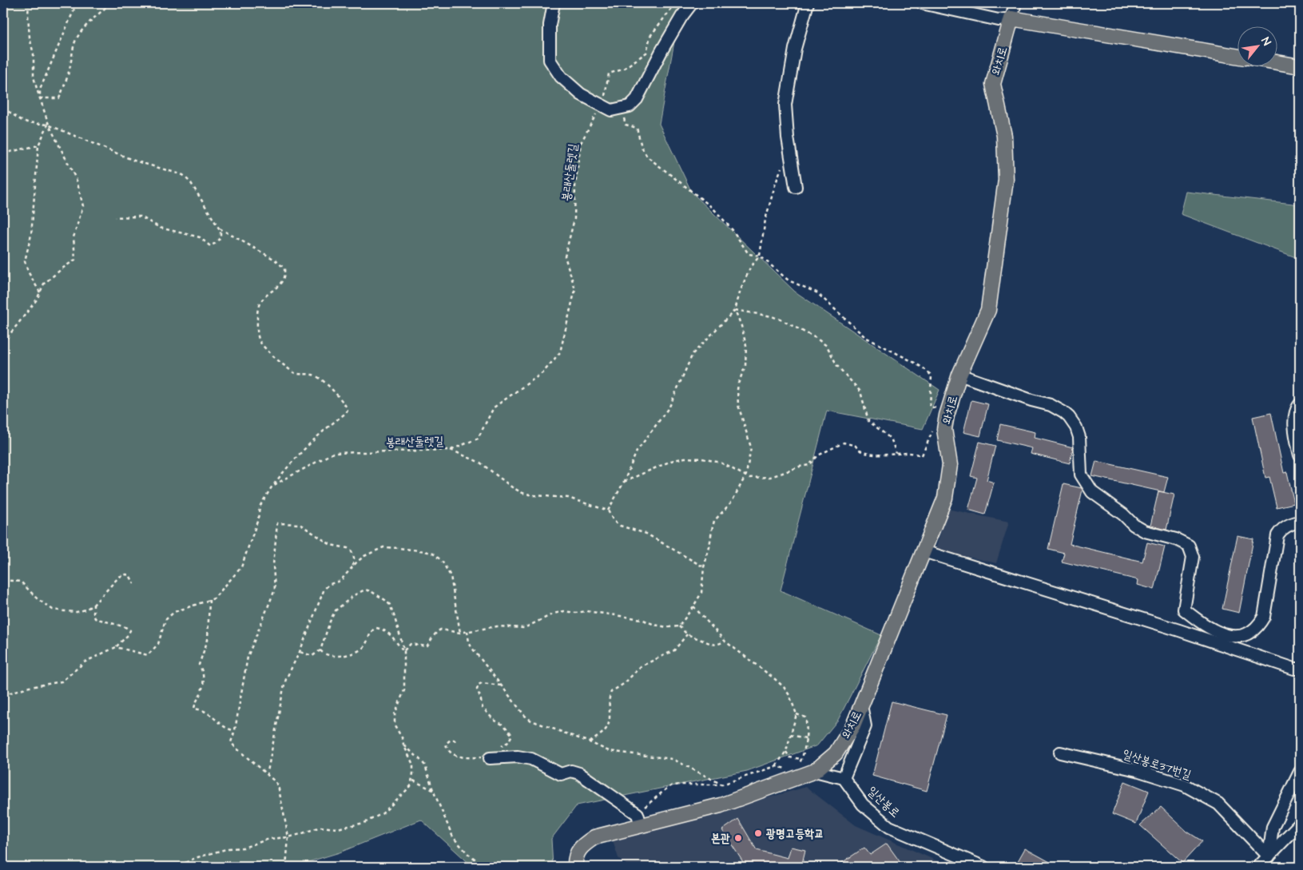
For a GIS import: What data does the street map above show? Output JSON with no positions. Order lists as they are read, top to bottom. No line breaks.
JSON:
{"streets":{"main road":["와치로"],"street":["일산봉로37번길","일산봉로"],"path":["봉래산둘렛길"]},"places":["광명고등학교","본관"],"north":"top right"}
